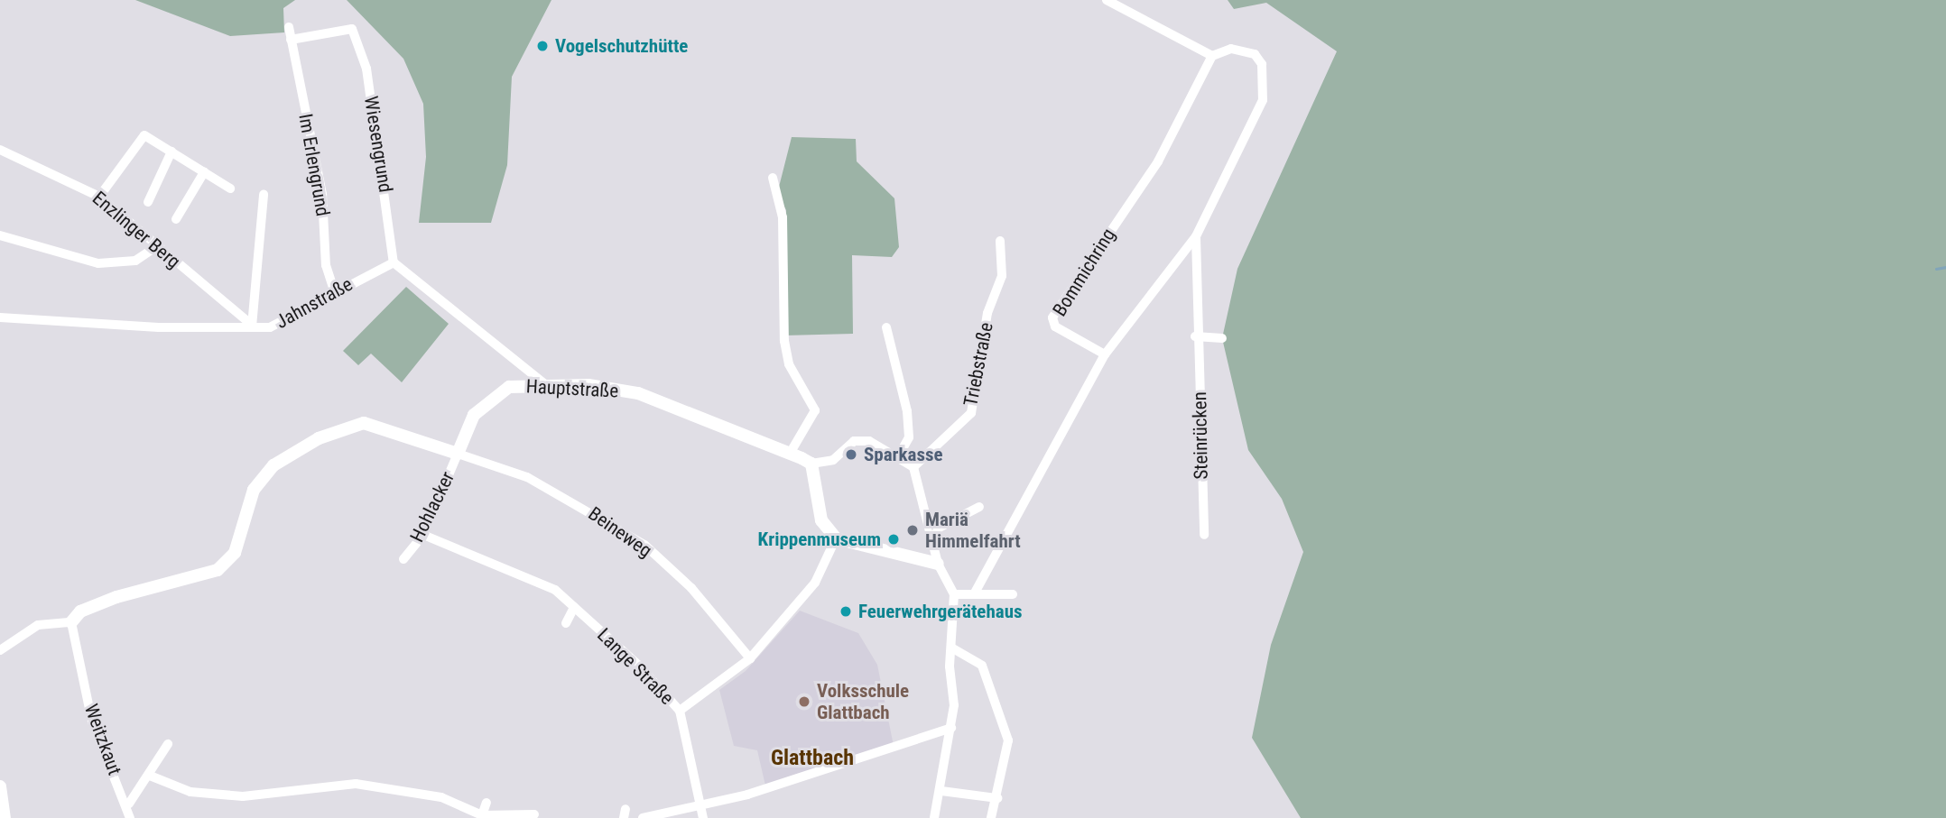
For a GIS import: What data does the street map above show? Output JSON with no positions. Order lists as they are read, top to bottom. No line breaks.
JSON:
{"streets":{"street":["Wiesengrund","Im Erlengrund","Enzlinger Berg","Bommichring","Jahnstraße","Triebstraße","Hauptstraße","Steinrücken","Hohlacker","Beineweg","Lange Straße","Weitzkaut"]},"crossings":[["Wiesengrund","Im Erlengrund"],["Wiesengrund","Jahnstraße"],["Im Erlengrund","Jahnstraße"],["Enzlinger Berg","Jahnstraße"],["Hauptstraße","Hohlacker"],["Hauptstraße","Beineweg"],["Hohlacker","Beineweg"],["Hohlacker","Lange Straße"]],"districts":["Glattbach"],"places":["Vogelschutzhütte","Sparkasse","Mariä Himmelfahrt","Krippenmuseum","Feuerwehrgerätehaus","Volksschule Glattbach"]}
